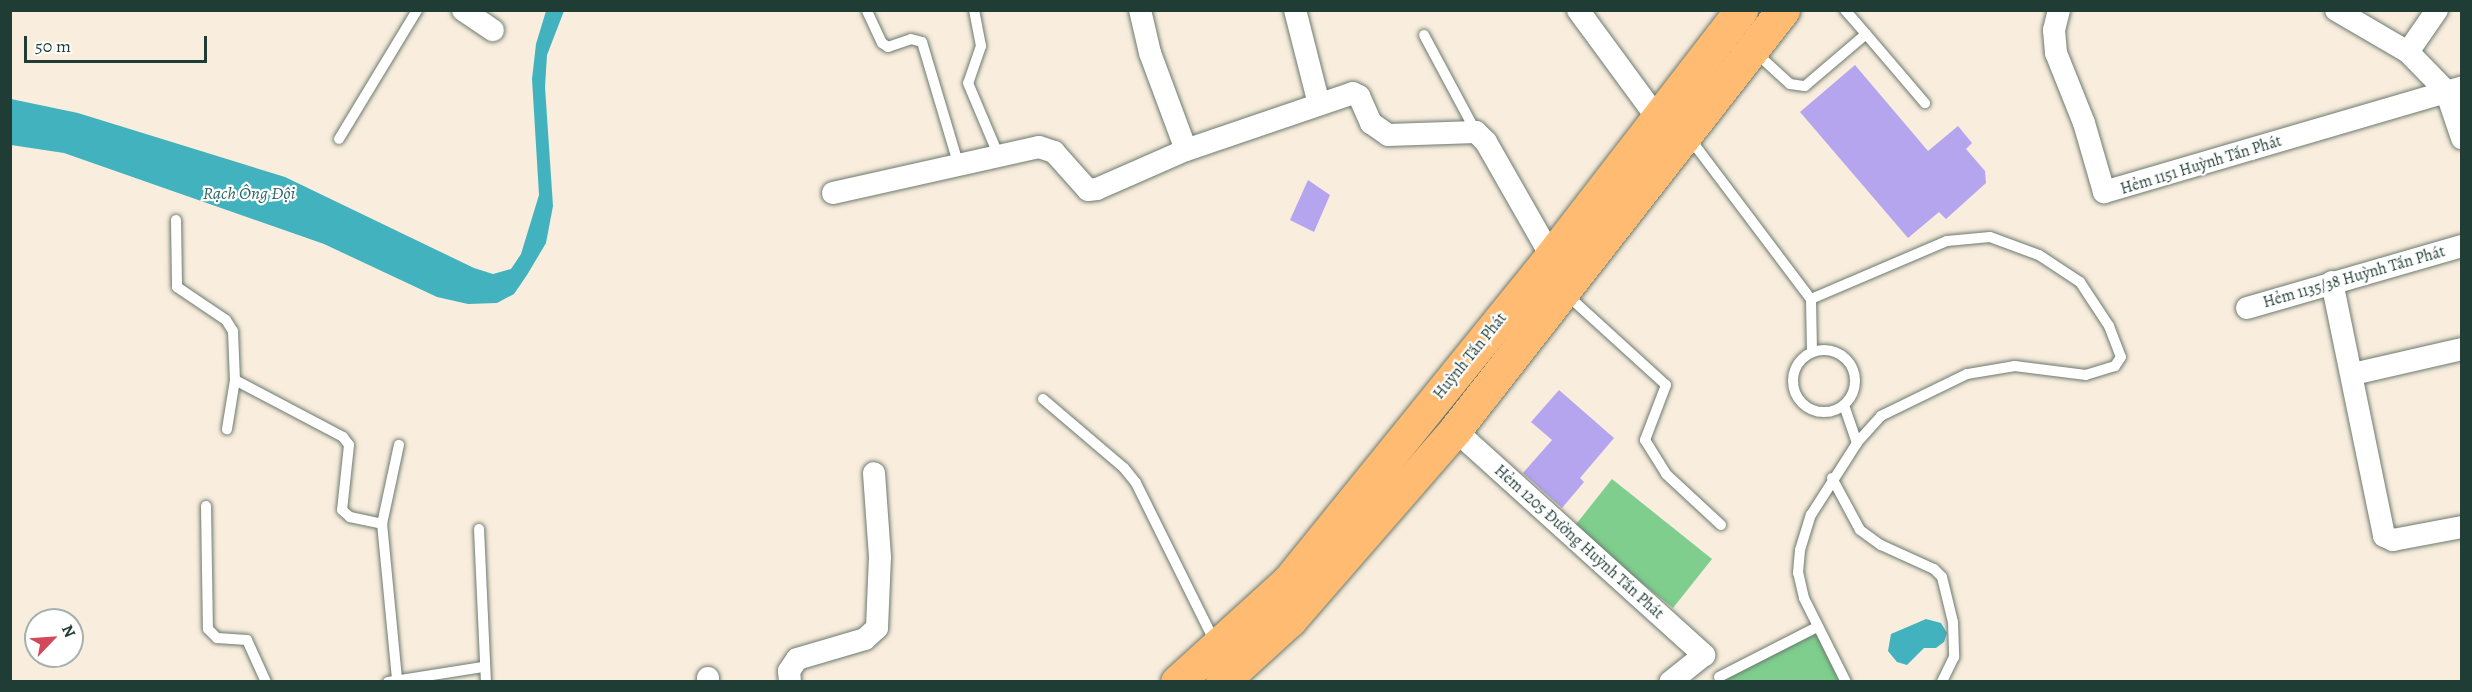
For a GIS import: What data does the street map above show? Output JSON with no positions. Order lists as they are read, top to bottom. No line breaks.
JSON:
{"streets":{"main road":["Huỳnh Tấn Phát"],"street":["Hẻm 1151 Huỳnh Tấn Phát","Hẻm 1135/38 Huỳnh Tấn Phát","Hẻm 1205 Đường Huỳnh Tấn Phát"]},"crossings":[["Huỳnh Tấn Phát","Hẻm 1205 Đường Huỳnh Tấn Phát"]],"water":["Rạch Ông Đội"],"scale_bar":"50 m","north":"top right"}
